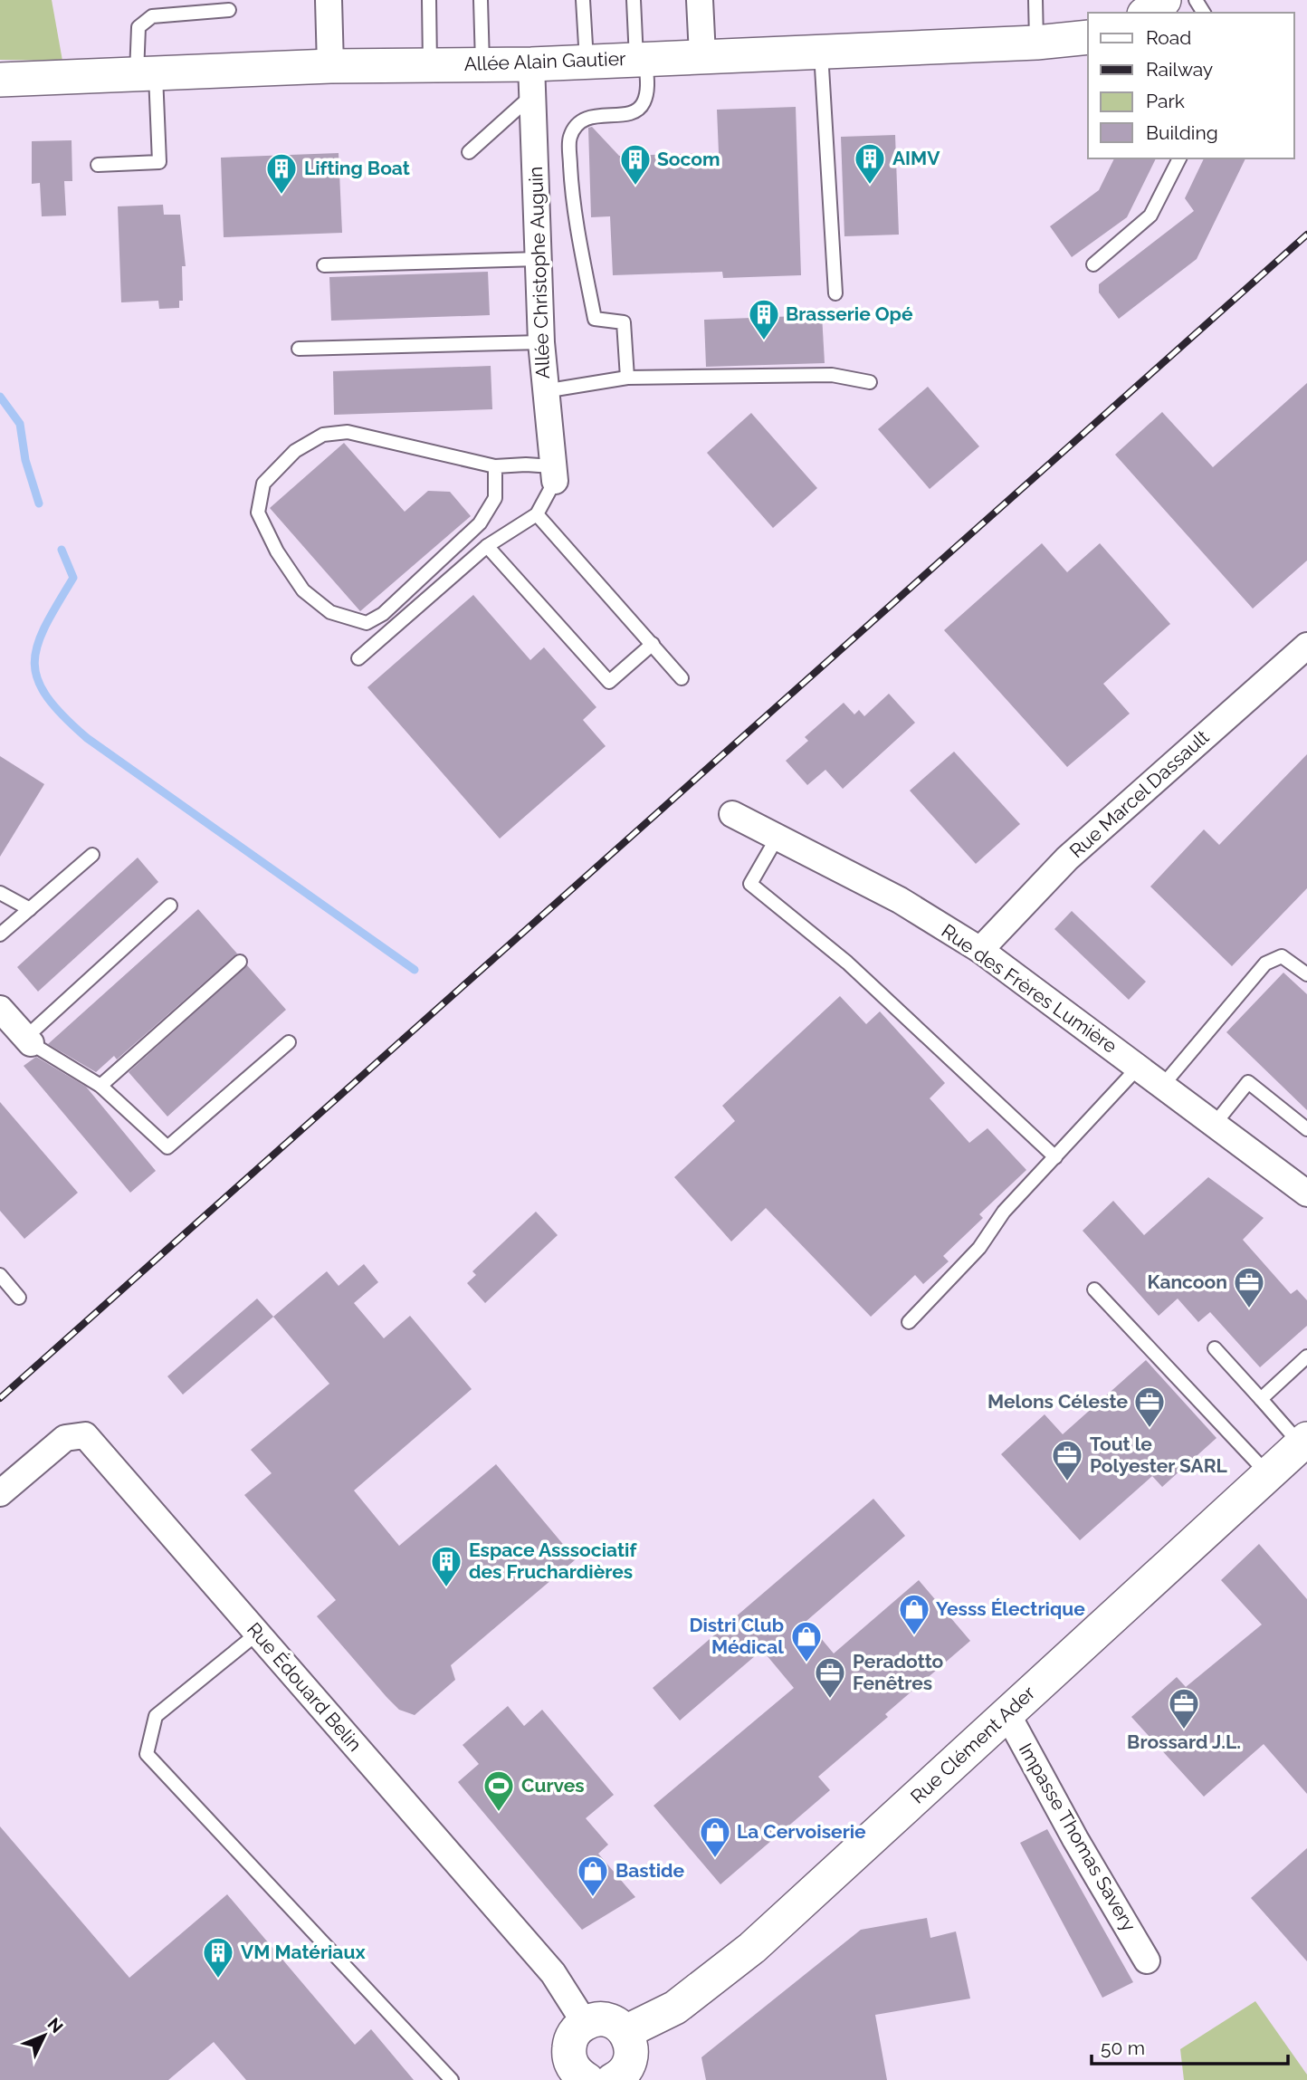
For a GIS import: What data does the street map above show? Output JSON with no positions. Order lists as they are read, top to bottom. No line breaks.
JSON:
{"streets":{"street":["Allée Alain Gautier","Allée Christophe Auguin","Rue Marcel Dassault","Rue des Frères Lumière","Rue Édouard Belin","Rue Clément Ader","Impasse Thomas Savery"]},"crossings":[["Allée Alain Gautier","Allée Christophe Auguin"],["Rue Marcel Dassault","Rue des Frères Lumière"],["Rue Clément Ader","Impasse Thomas Savery"]],"places":{"building":["AIMV","Socom","Lifting Boat","Brasserie Opé","Espace Asssociatif des Fruchardières","VM Matériaux"],"office":["Kancoon","Melons Céleste","Tout le Polyester SARL","Peradotto Fenêtres","Brossard J.L."],"shop":["Yesss Électrique","Distri Club Médical","La Cervoiserie","Bastide"],"sports":["Curves"]},"legend":["Road","Railway","Park","Building"],"scale_bar":"50 m","north":"top right"}
